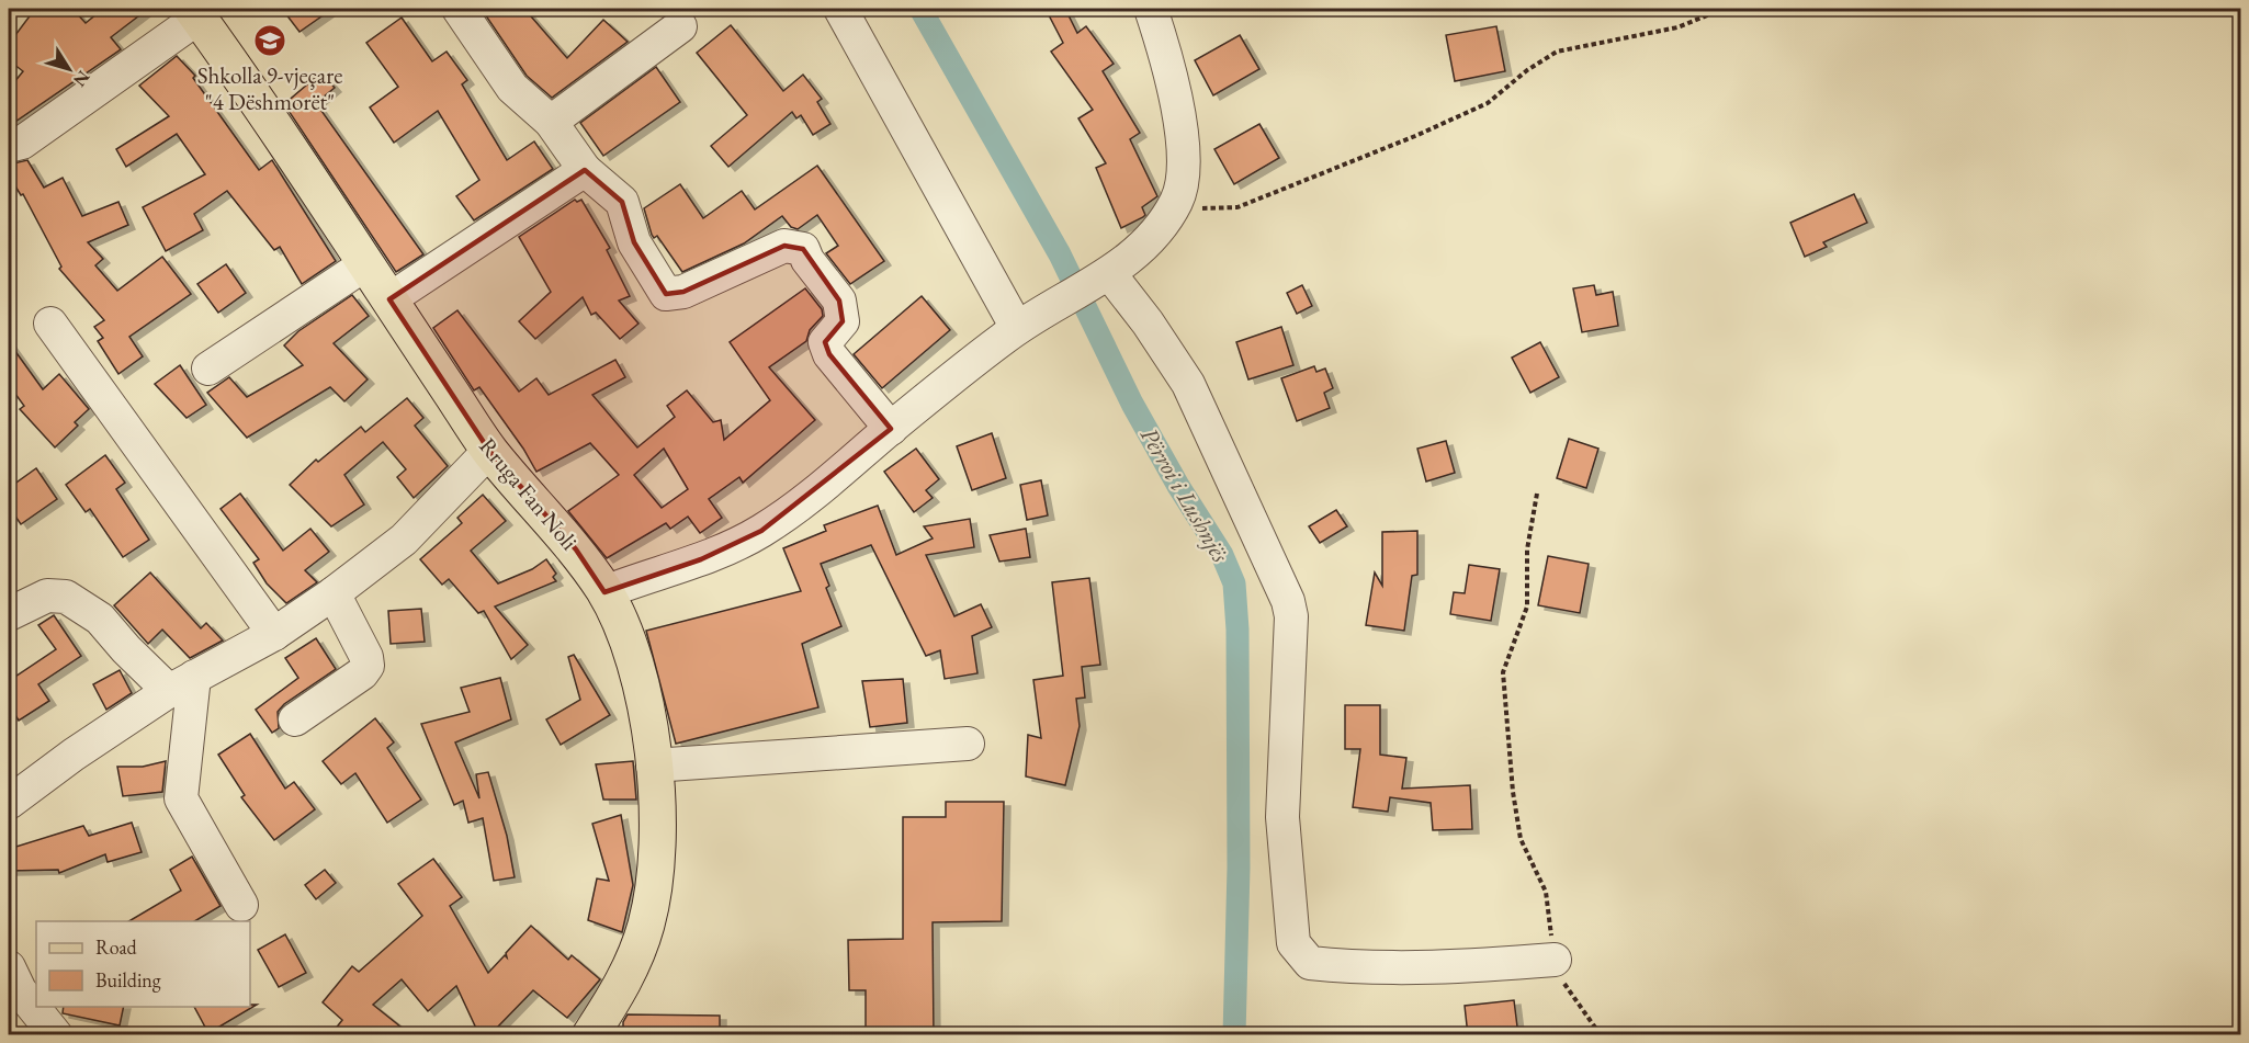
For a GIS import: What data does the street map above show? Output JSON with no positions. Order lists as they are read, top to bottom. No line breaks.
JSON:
{"streets":{"main road":["Rruga Fan Noli"]},"water":["Përroi i Lushnjës"],"places":{"school or university":["Shkolla 9-vjeçare \"4 Dëshmorët\""]},"legend":["Road","Building"],"north":"bottom right"}
